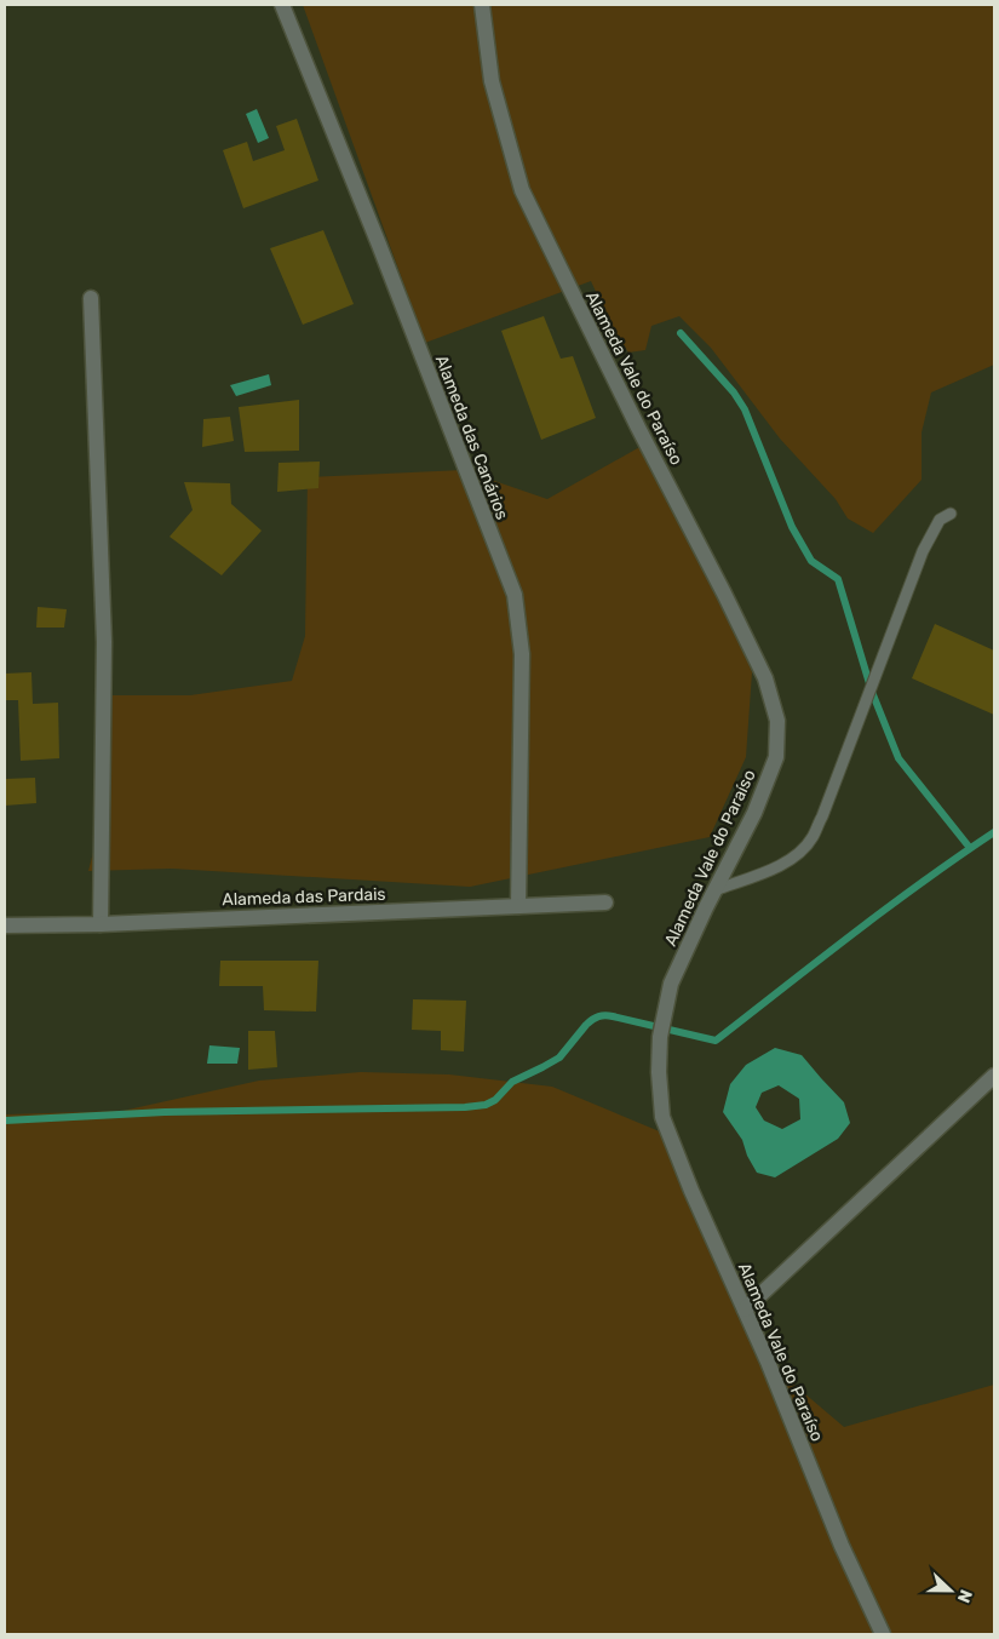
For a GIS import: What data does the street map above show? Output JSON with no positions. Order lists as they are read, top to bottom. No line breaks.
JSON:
{"streets":{"street":["Alameda Vale do Paraíso","Alameda das Canários","Alameda das Pardais"]},"crossings":[["Alameda das Canários","Alameda das Pardais"]],"north":"right"}
